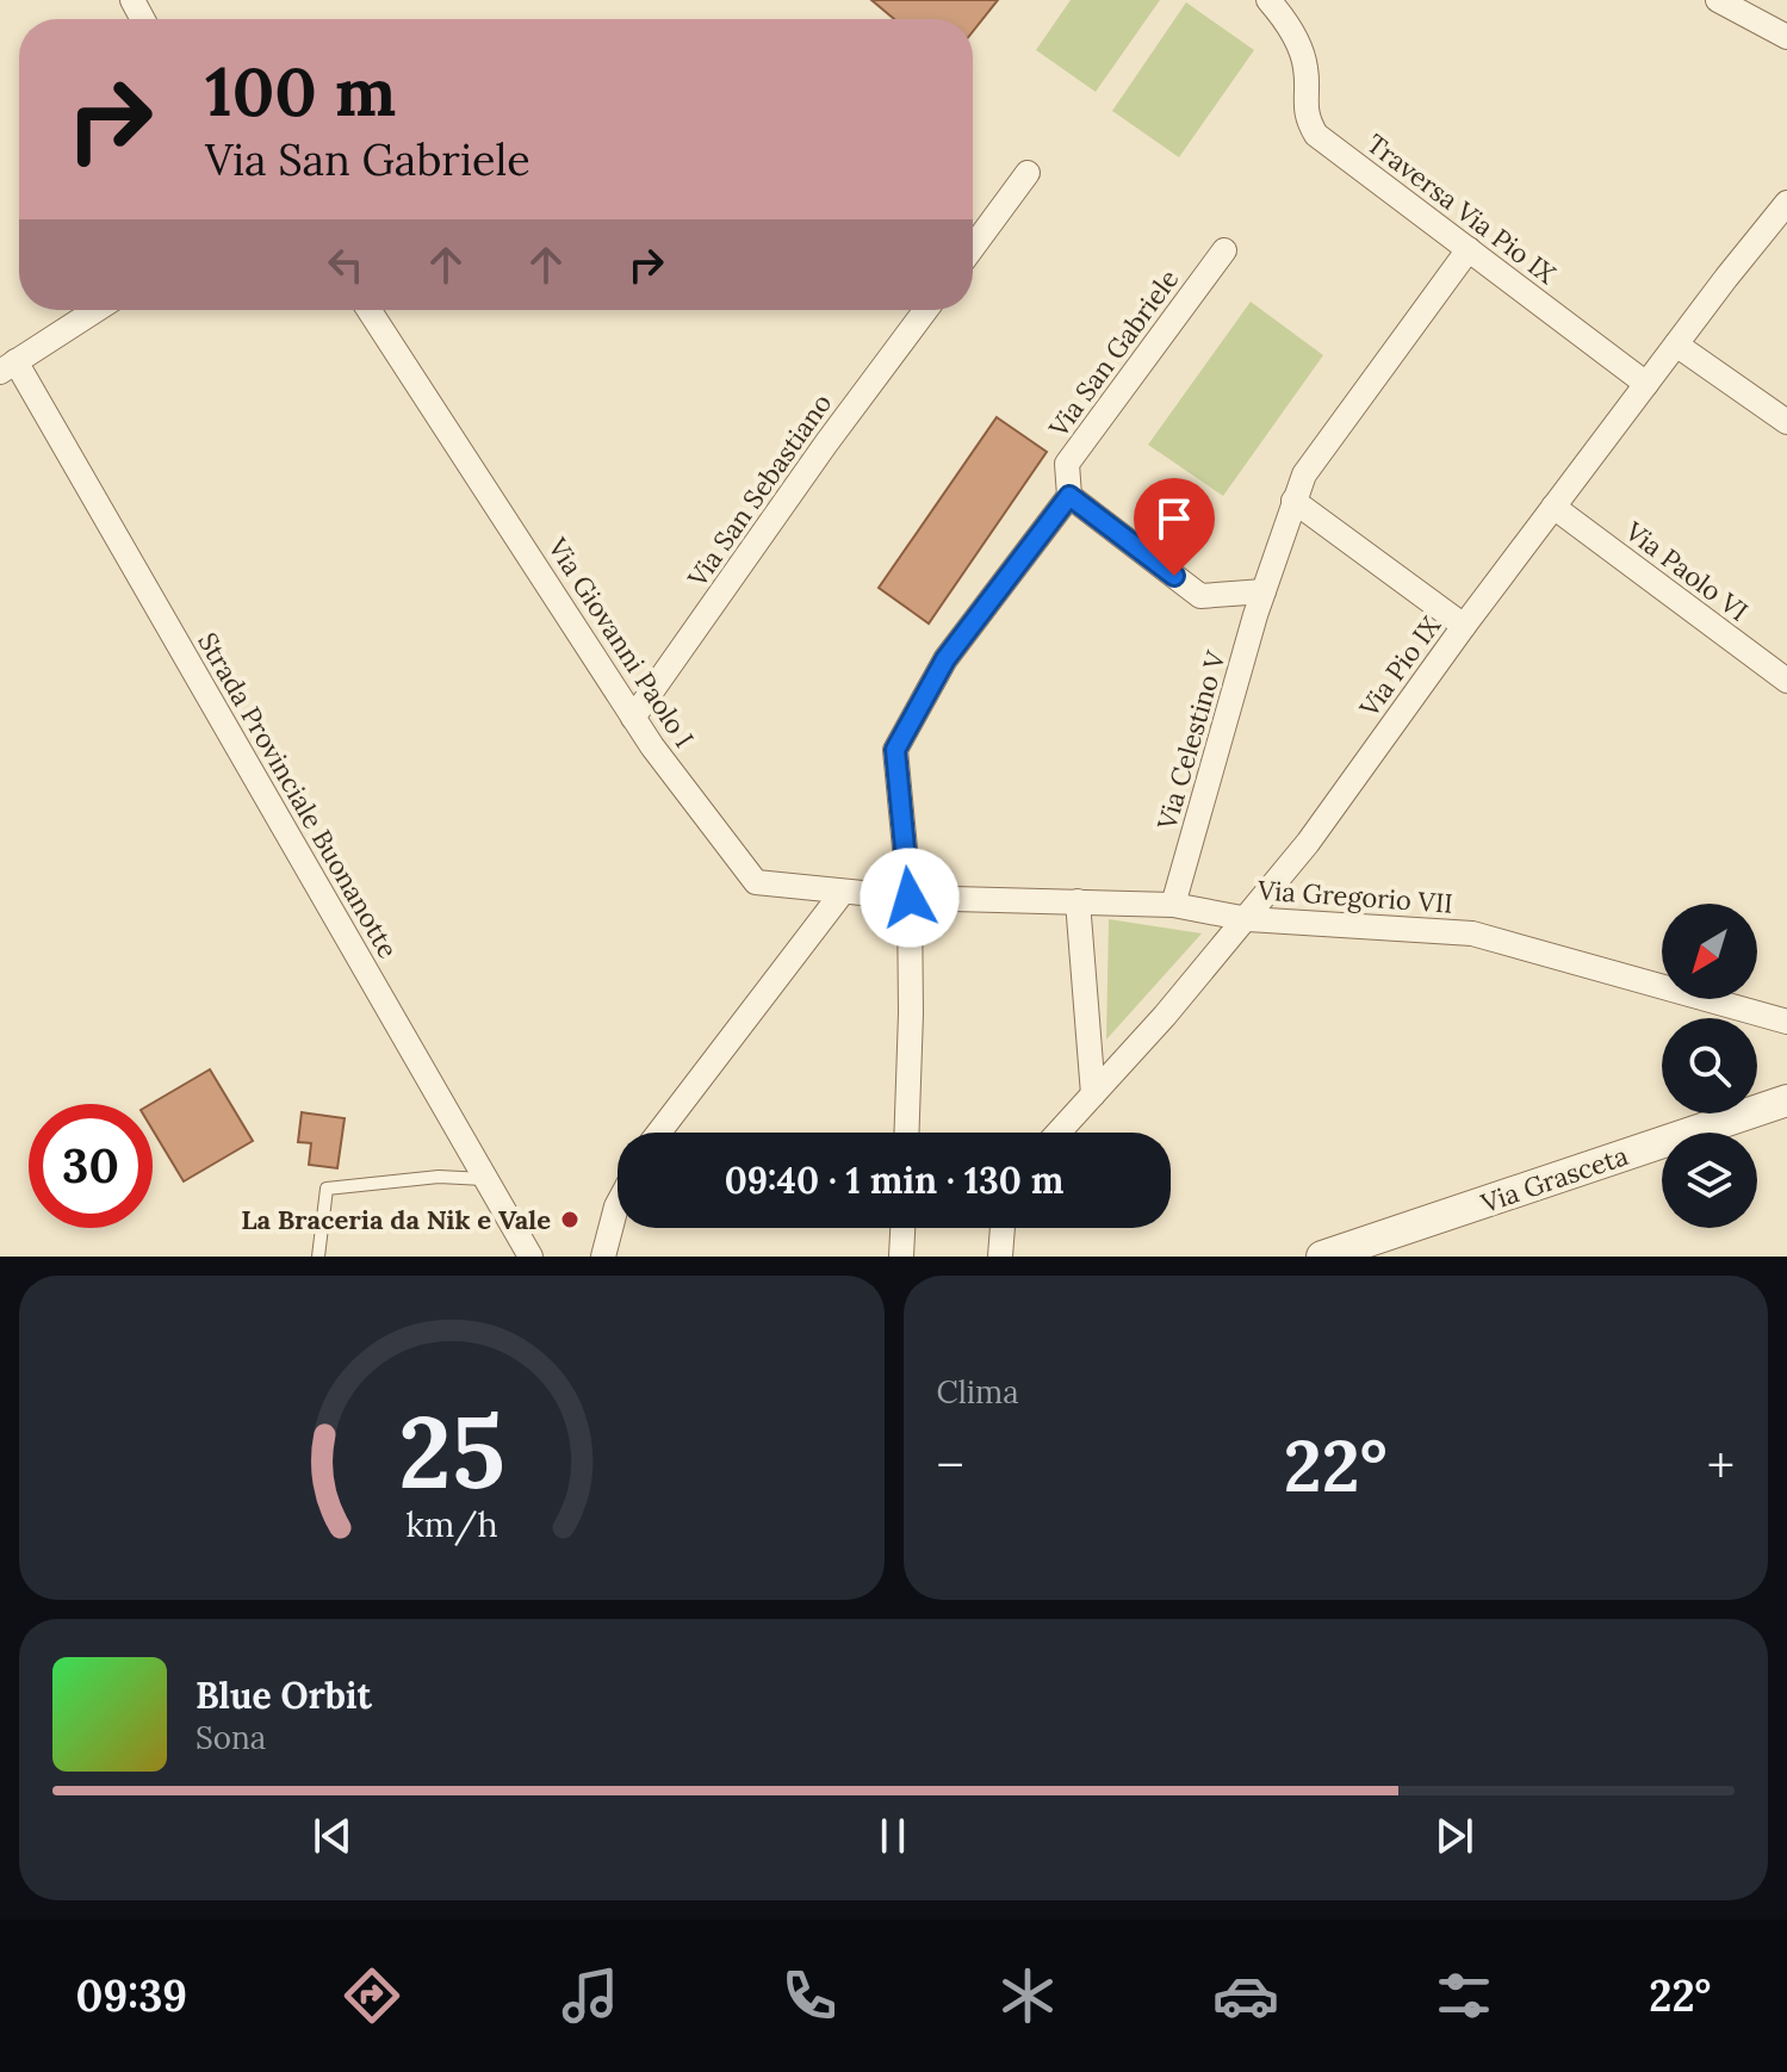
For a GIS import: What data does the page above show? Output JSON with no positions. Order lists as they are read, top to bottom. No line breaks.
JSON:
{"streets":{"street":["Traversa Via Pio IX","Via San Gabriele","Via San Sebastiano","Via Paolo VI","Via Giovanni Paolo I","Via Pio IX","Via Celestino V","Strada Provinciale Buonanotte","Via Gregorio VII","Via Grasceta"]},"crossings":[["Traversa Via Pio IX","Via Pio IX"],["Traversa Via Pio IX","Via Celestino V"],["Via San Gabriele","Via Giovanni Paolo I"],["Via San Gabriele","Via Gregorio VII"],["Via San Sebastiano","Via Giovanni Paolo I"],["Via Paolo VI","Via Pio IX"],["Via Giovanni Paolo I","Via Gregorio VII"],["Via Pio IX","Via Gregorio VII"],["Via Celestino V","Via Gregorio VII"]],"places":["La Braceria da Nik e Vale"],"north":"bottom left","page":{"turn":["100 m","Via San Gabriele"],"limit":"30","trip":"09:40 · 1 min · 130 m","tile":"Clima","heat":["−","22°","+"],"song":["Blue Orbit","Sona"],"tabs":["09:39","22°"],"gauge":["25","km/h"]}}
